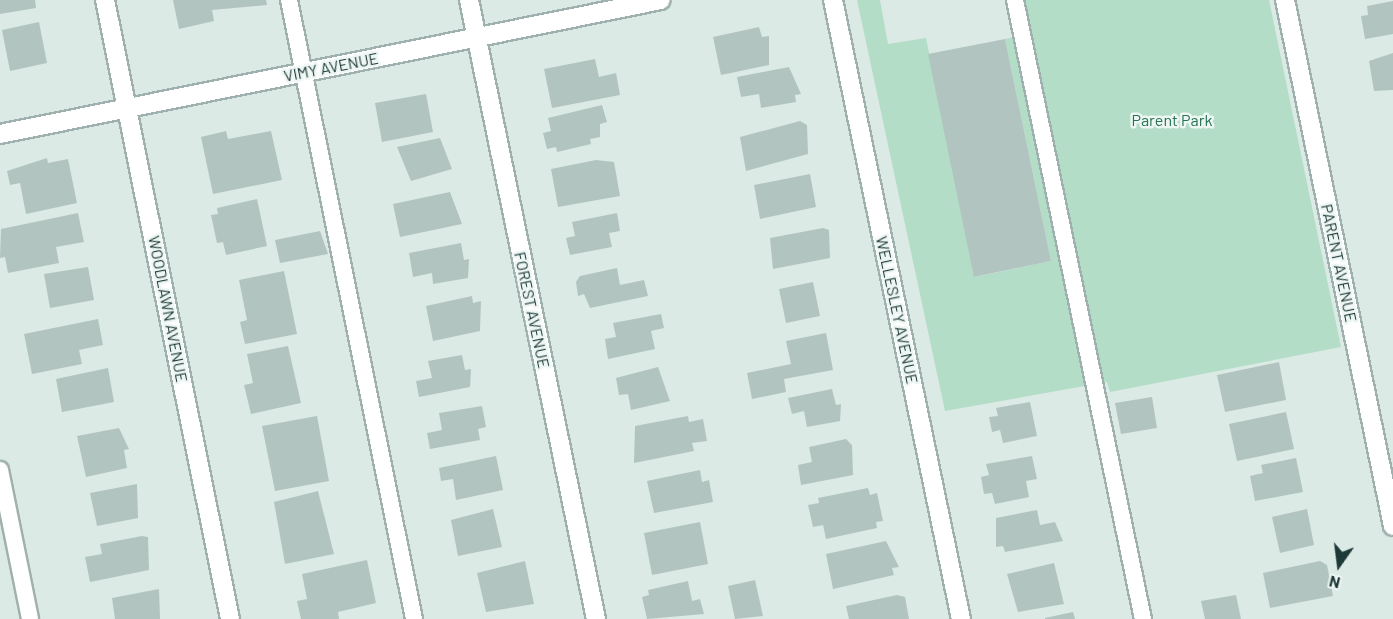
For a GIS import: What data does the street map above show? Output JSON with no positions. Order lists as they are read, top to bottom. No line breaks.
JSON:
{"streets":{"street":["VIMY AVENUE","PARENT AVENUE","WOODLAWN AVENUE","FOREST AVENUE","WELLESLEY AVENUE"]},"crossings":[["VIMY AVENUE","WOODLAWN AVENUE"],["VIMY AVENUE","FOREST AVENUE"]],"parks":["Parent Park"],"north":"bottom"}
